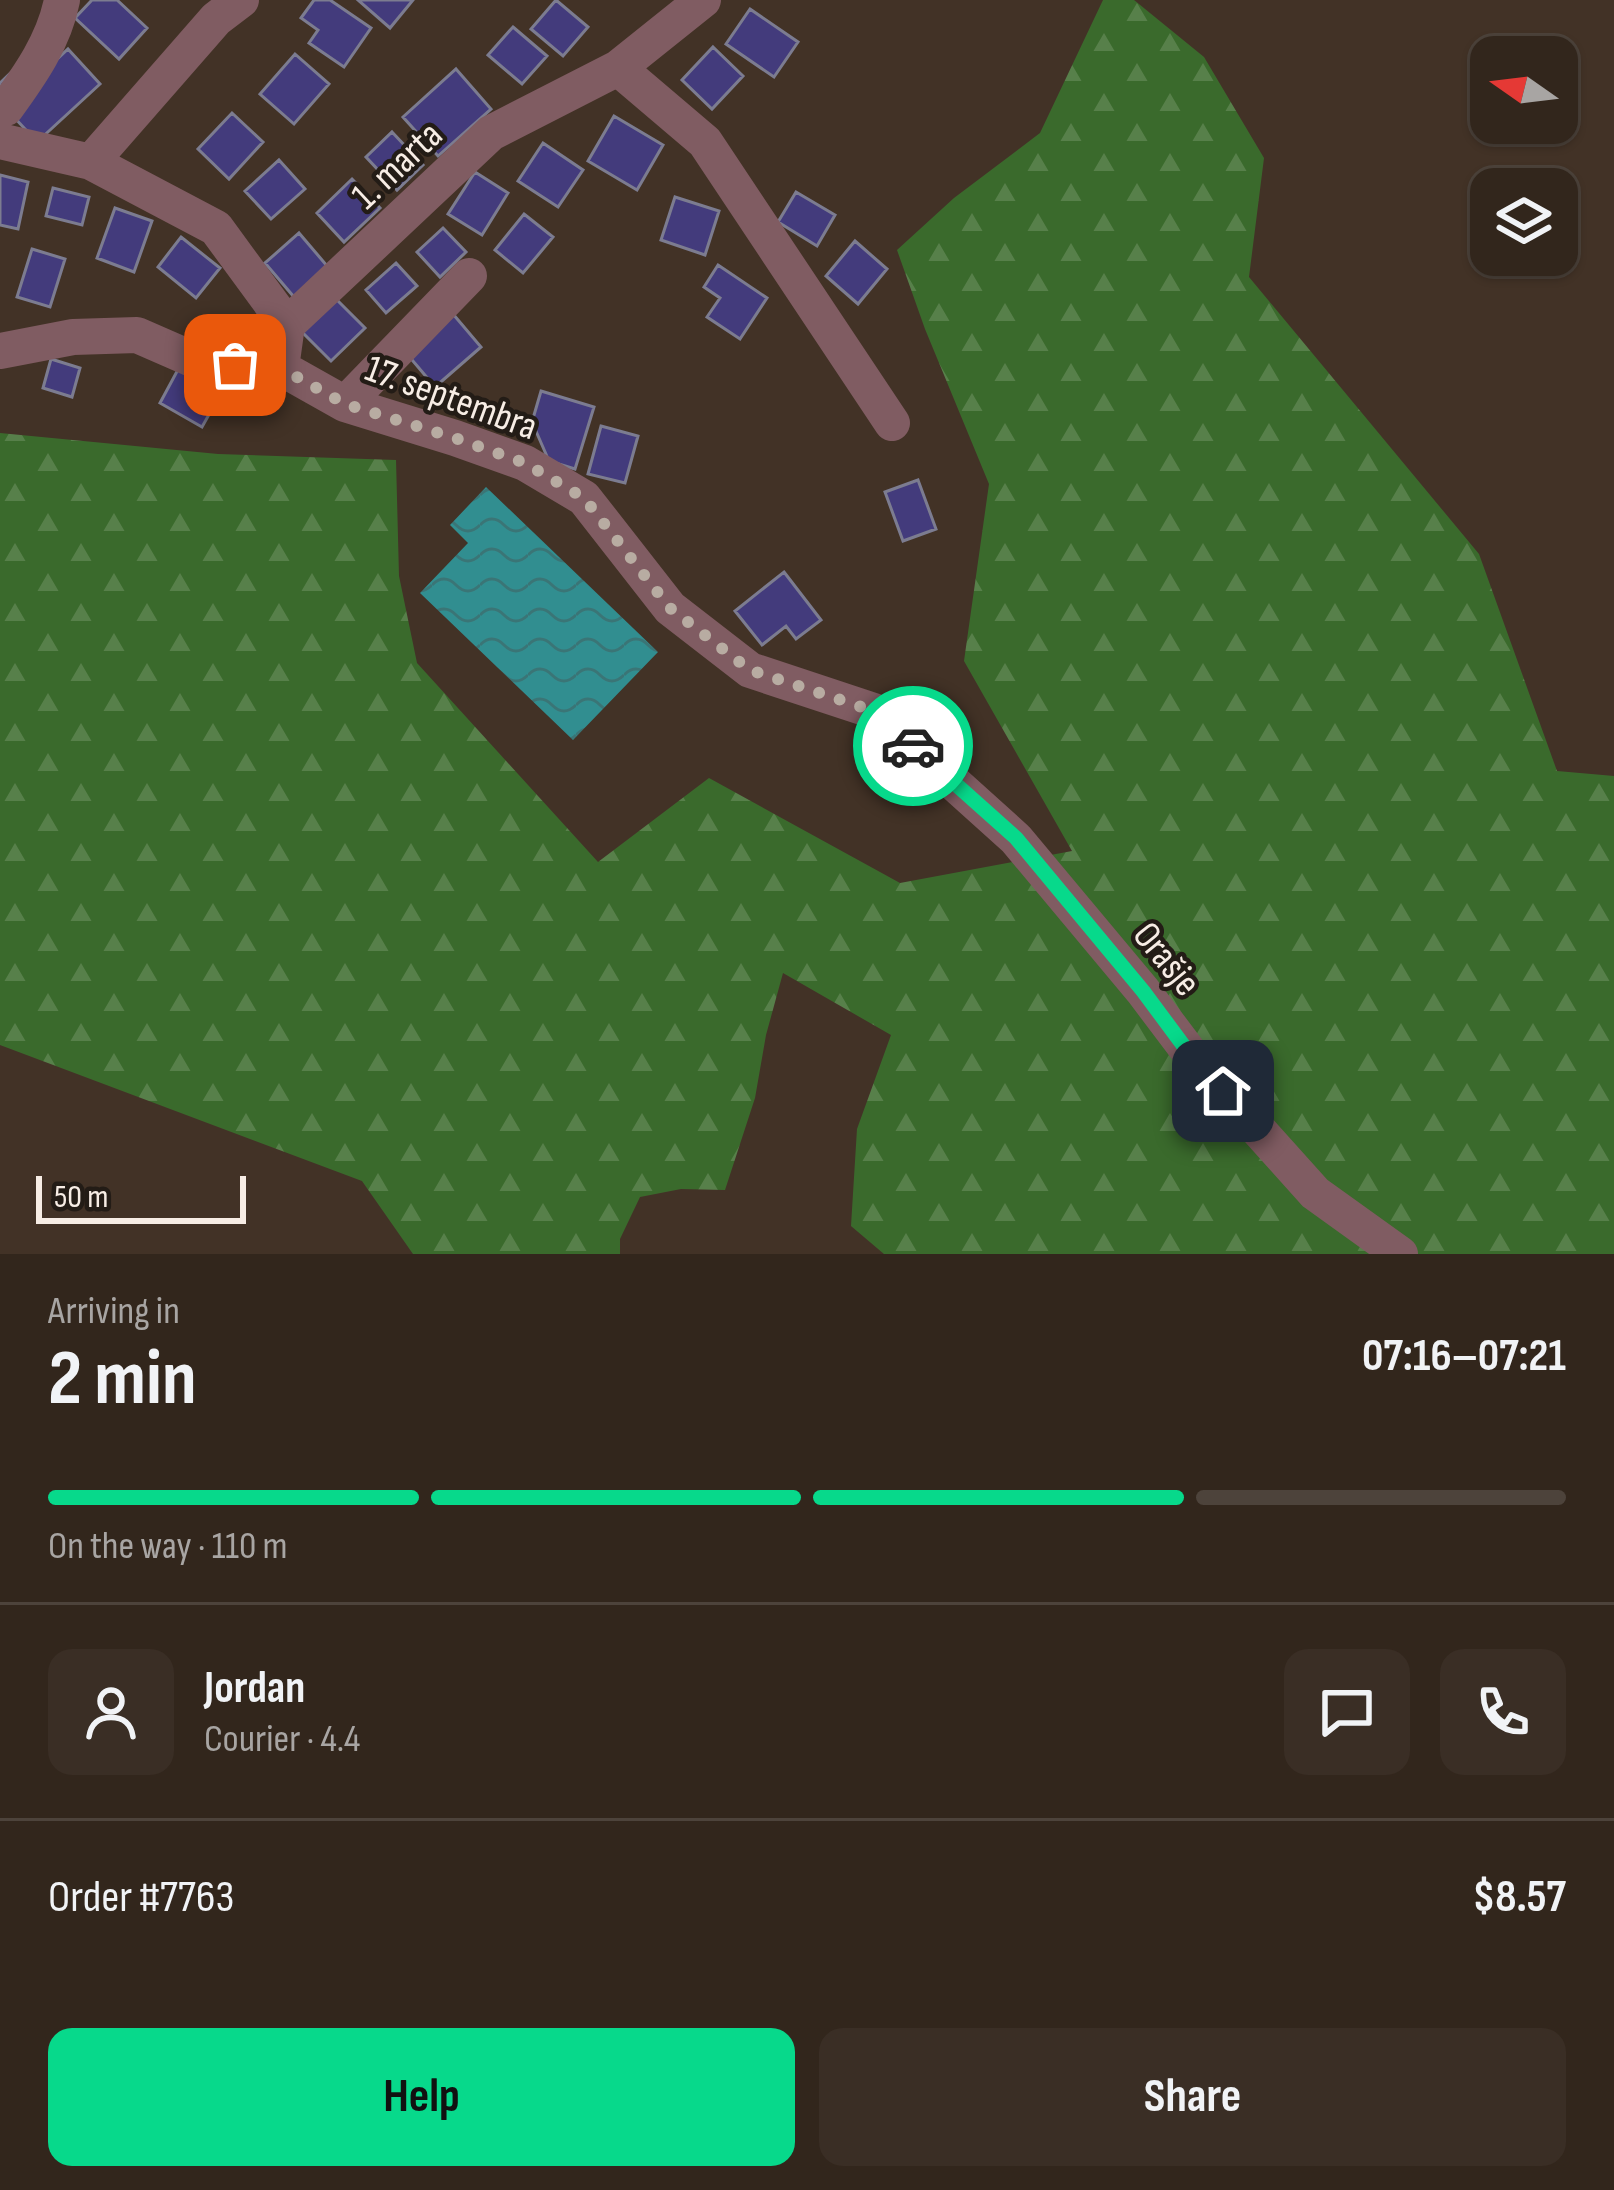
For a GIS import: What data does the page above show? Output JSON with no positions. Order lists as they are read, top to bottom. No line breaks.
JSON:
{"streets":{"street":["1. marta","17. septembra","Orašje"]},"crossings":[["17. septembra","Orašje"]],"scale_bar":"50 m","north":"left","page":{"scale":"50 m","heading":["2 min","Arriving in","07:16–07:21"],"panel":["Jordan","Courier · 4.4","Order #7763","$8.57"],"bar":"On the way · 110 m","buttons":["Help","Share"]}}
